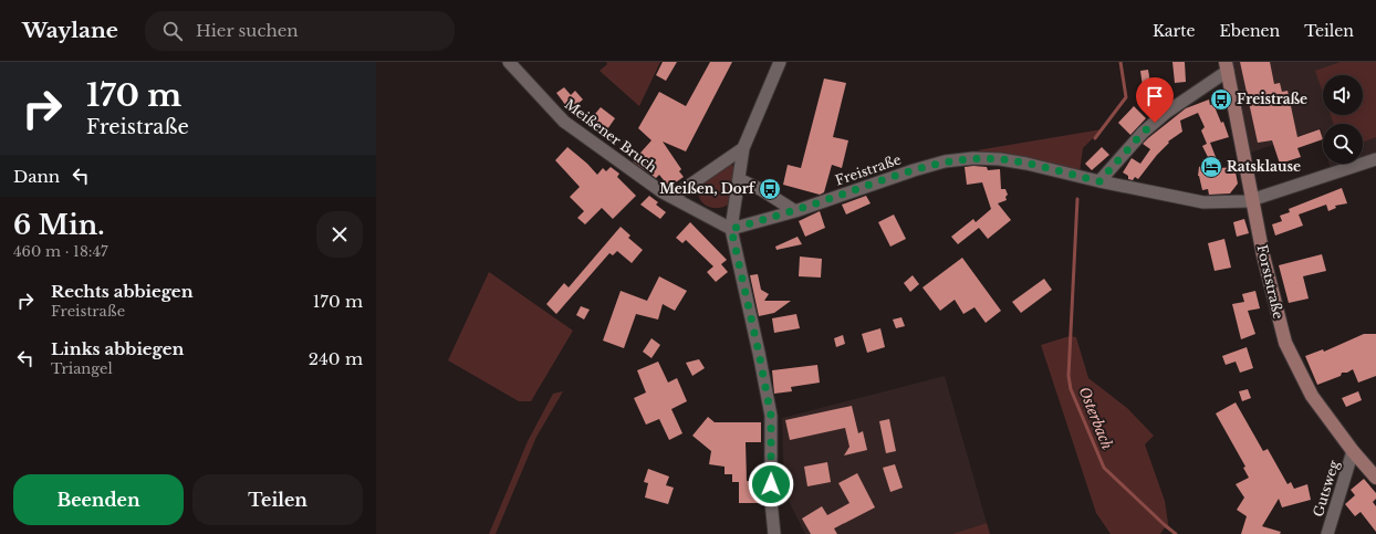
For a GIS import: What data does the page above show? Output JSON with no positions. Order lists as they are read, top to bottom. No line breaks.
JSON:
{"streets":{"street":["Meißener Bruch","Freistraße","Forststraße","Gutsweg"]},"crossings":[["Meißener Bruch","Freistraße"],["Freistraße","Forststraße"],["Forststraße","Gutsweg"]],"water":["Osterbach"],"places":{"bus stop":["Freistraße","Meißen, Dorf"],"hotel":["Ratsklause"]},"page":{"header":"Waylane","search":"Hier suchen","nav":["Karte","Ebenen","Teilen"],"turn":["170 m","Freistraße"],"then":"Dann","heading":["6 Min.","460 m · 18:47"],"list":[{"name":"Rechts abbiegen","note":"Freistraße","value":"170 m"},{"name":"Links abbiegen","note":"Triangel","value":"240 m"}],"buttons":["Beenden","Teilen"]}}
